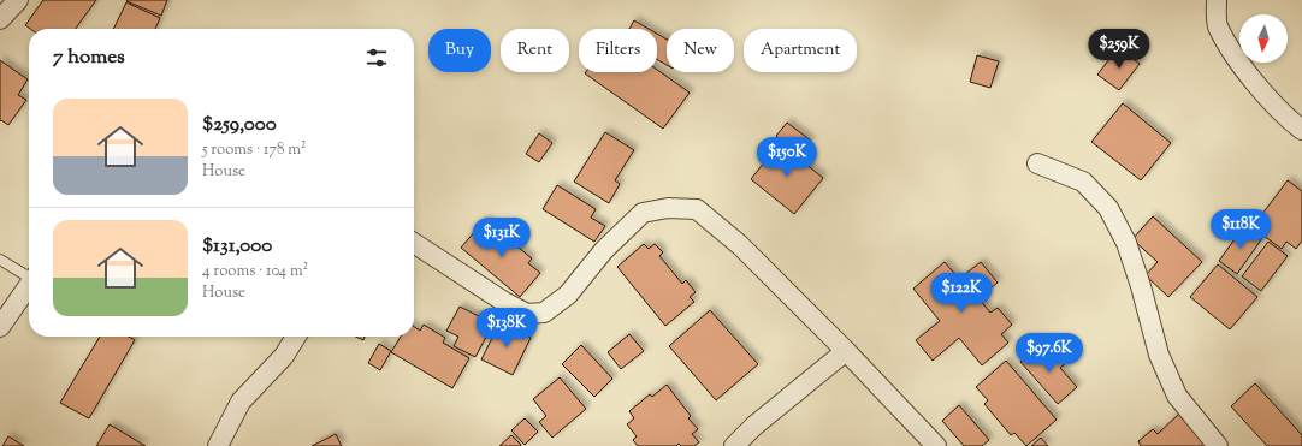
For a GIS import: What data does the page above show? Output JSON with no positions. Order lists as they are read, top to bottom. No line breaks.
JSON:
{"north":"bottom","page":{"price":["$259K","$150K","$118K","$131K","$122K","$138K","$97.6K"],"chip":["Buy","Rent","Filters","New","Apartment"],"heading":"7 homes","list":[{"name":"$259,000","note":"5 rooms · 178 m² · House"},{"name":"$131,000","note":"4 rooms · 104 m² · House"}]}}
